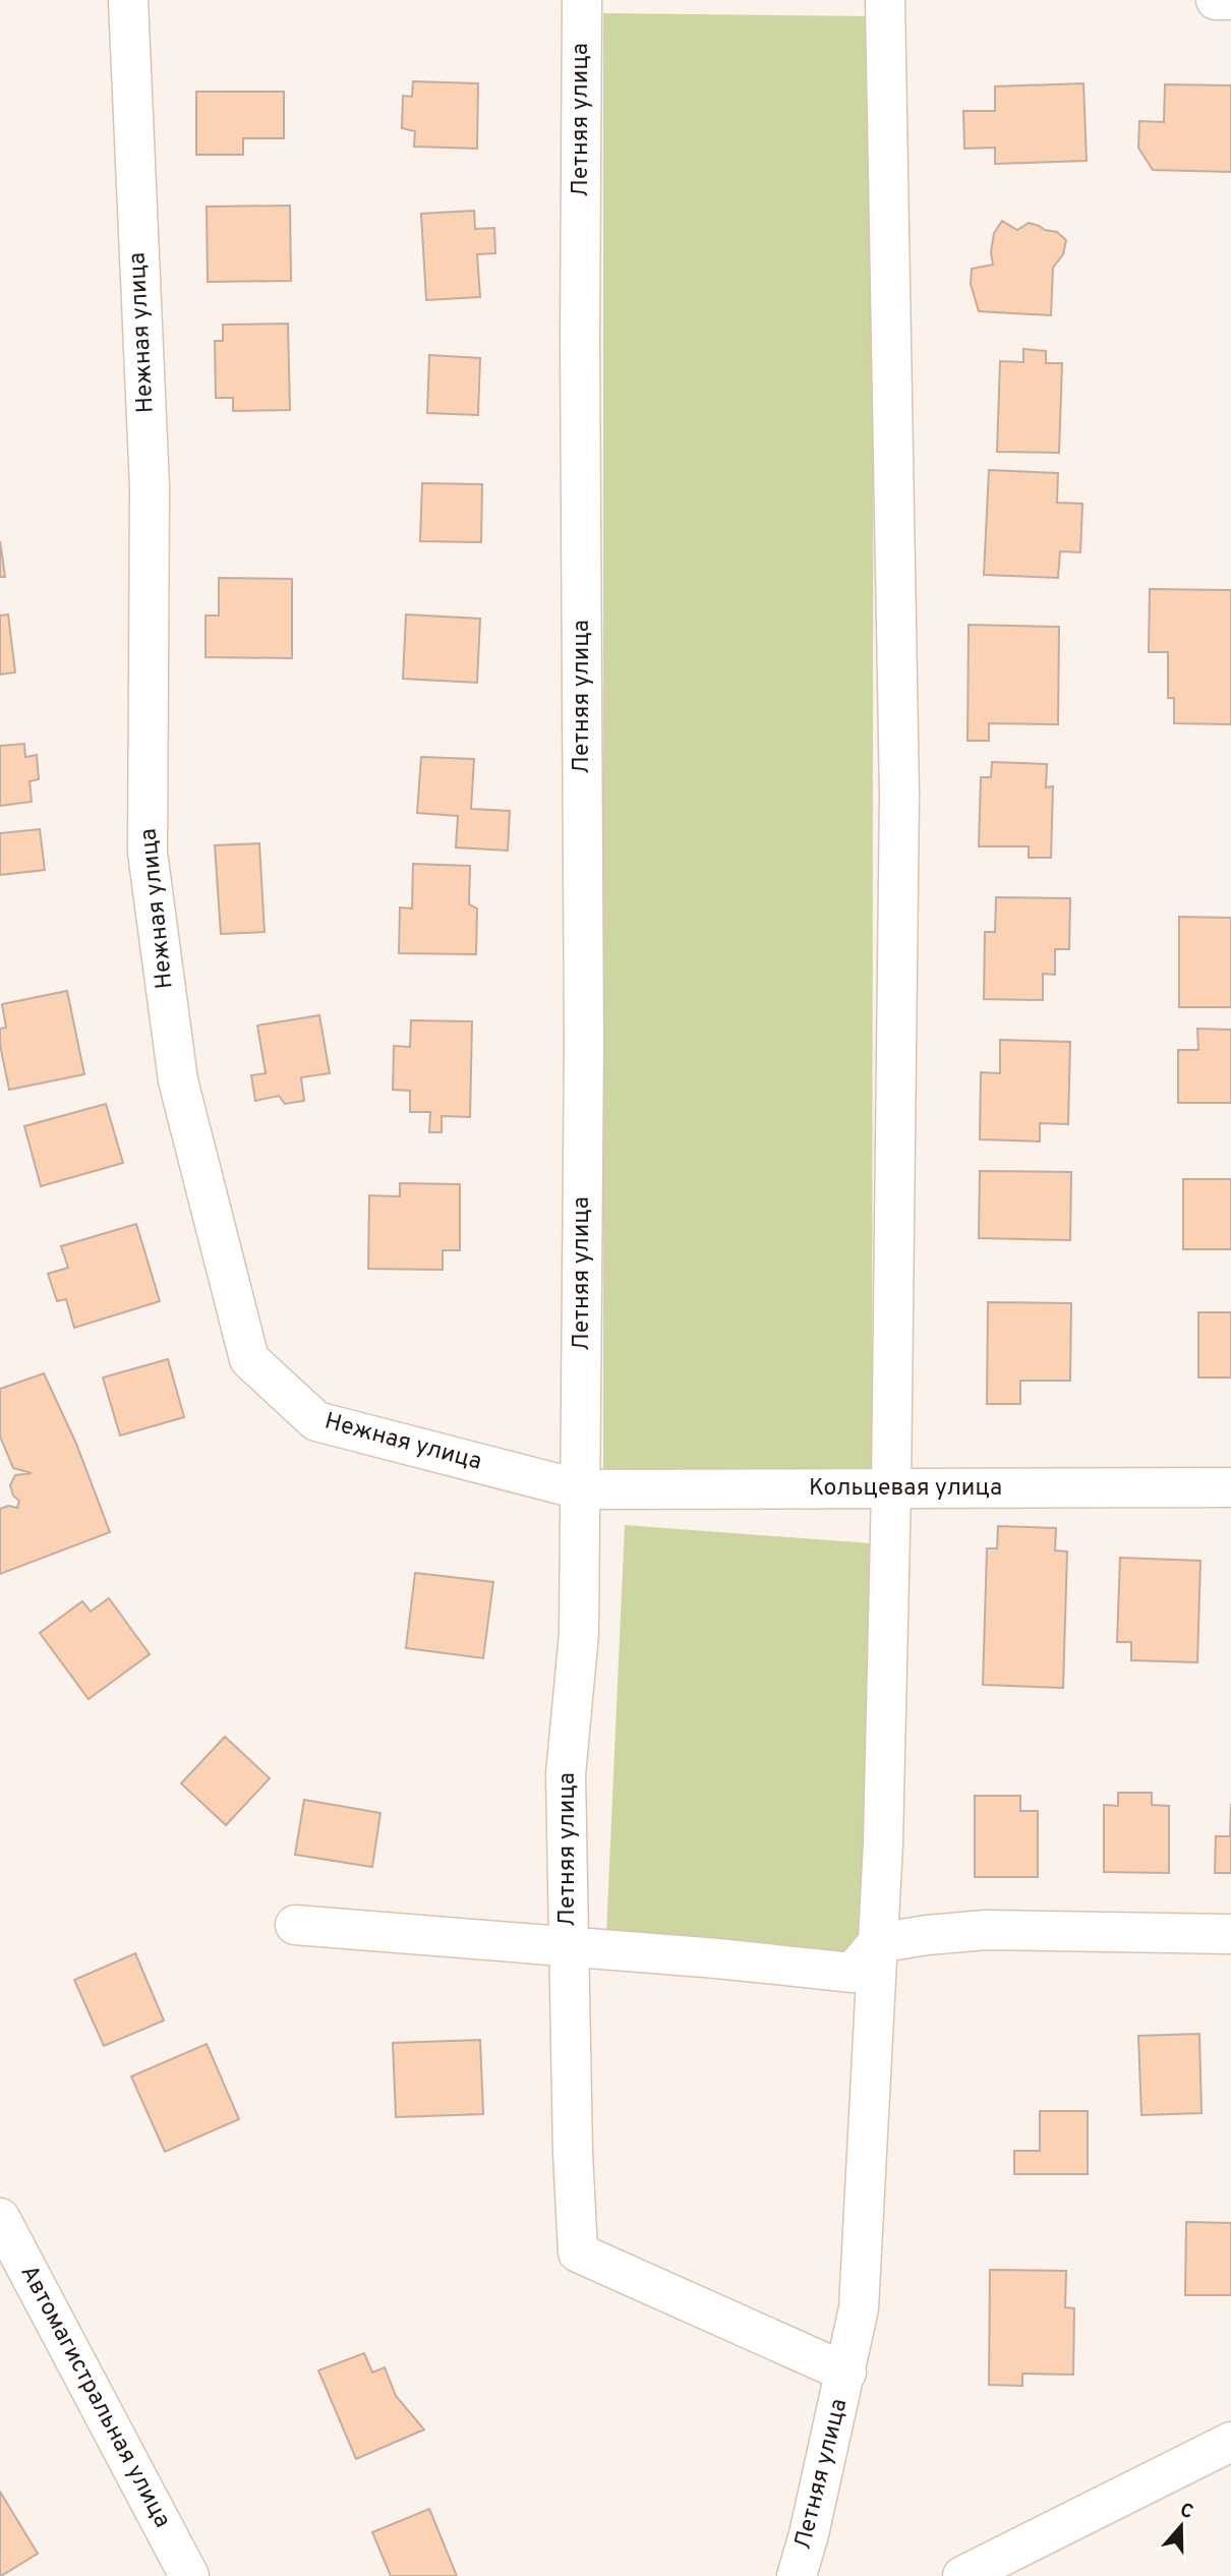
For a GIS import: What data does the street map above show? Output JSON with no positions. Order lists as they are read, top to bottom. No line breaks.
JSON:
{"streets":{"street":["Летняя улица","Нежная улица","Кольцевая улица","Автомагистральная улица"]},"crossings":[["Летняя улица","Нежная улица"],["Летняя улица","Кольцевая улица"],["Нежная улица","Кольцевая улица"]],"north":"top"}
